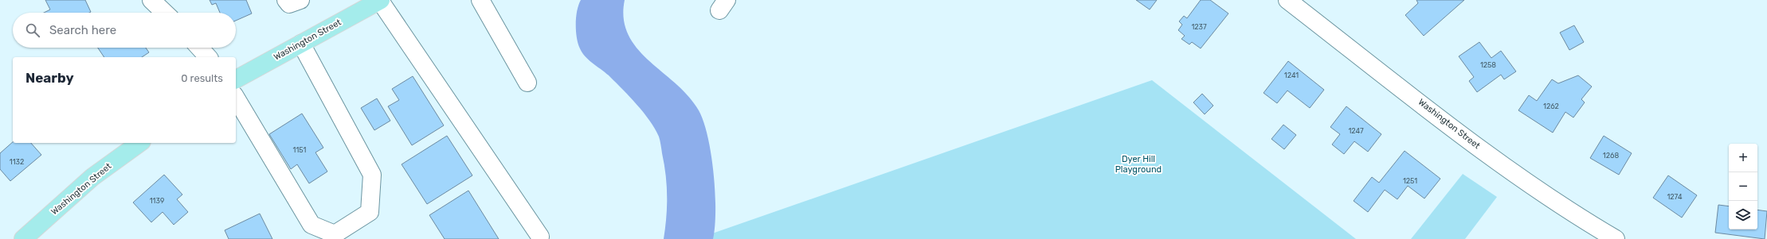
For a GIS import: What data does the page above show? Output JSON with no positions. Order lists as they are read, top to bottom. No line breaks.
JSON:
{"streets":{"main road":["Washington Street"]},"parks":["Dyer Hill Playground"],"house_numbers":["1237","1258","1241","1262","1247","1151","1268","1132","1251","1274","1139"],"page":{"search":"Search here","heading":["Nearby","0 results"],"map_buttons":["+","−"]}}
